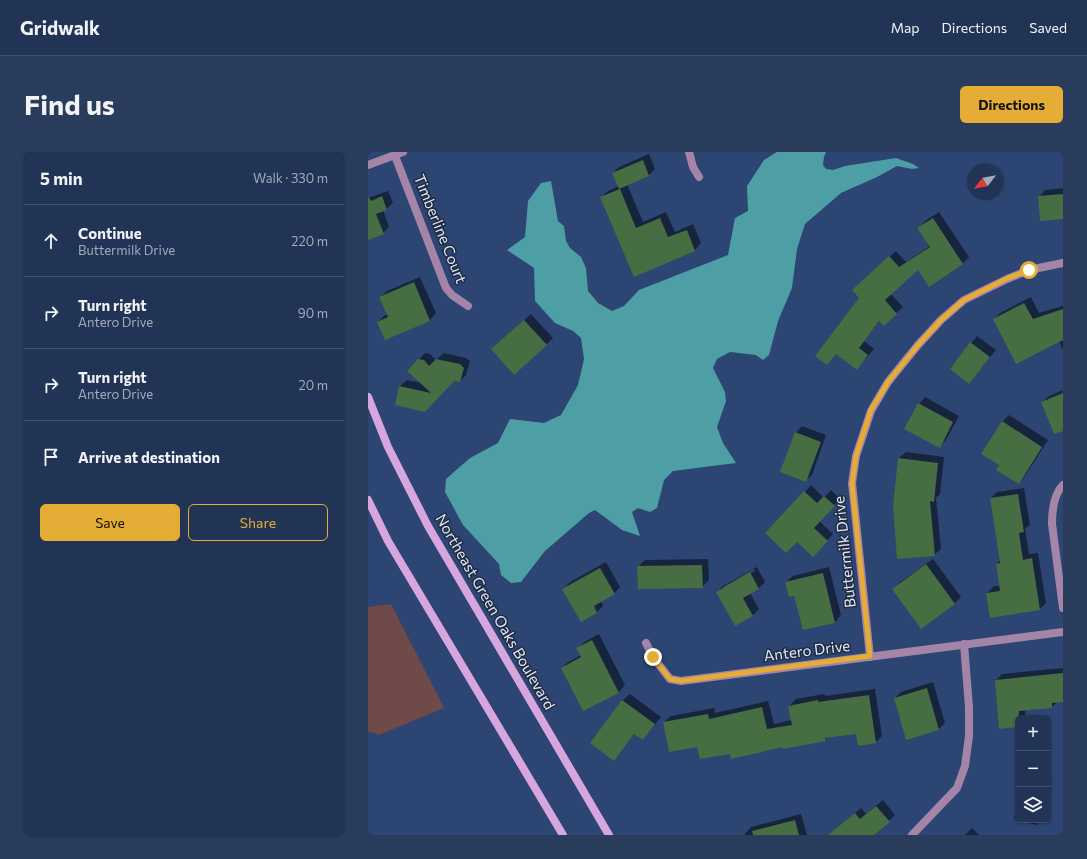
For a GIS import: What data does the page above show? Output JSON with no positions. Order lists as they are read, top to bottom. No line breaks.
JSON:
{"streets":{"main road":["Northeast Green Oaks Boulevard"],"street":["Timberline Court","Buttermilk Drive","Antero Drive"]},"crossings":[["Buttermilk Drive","Antero Drive"]],"north":"bottom left","page":{"header":"Gridwalk","nav":["Map","Directions","Saved"],"buttons":["Directions",["Save","Share"]],"title":"Find us","heading":["5 min","Walk · 330 m"],"list":[["Continue","Buttermilk Drive","220 m"],["Turn right","Antero Drive","90 m"],["Turn right","Antero Drive","20 m"],"Arrive at destination"],"map_buttons":["+","−"]}}
